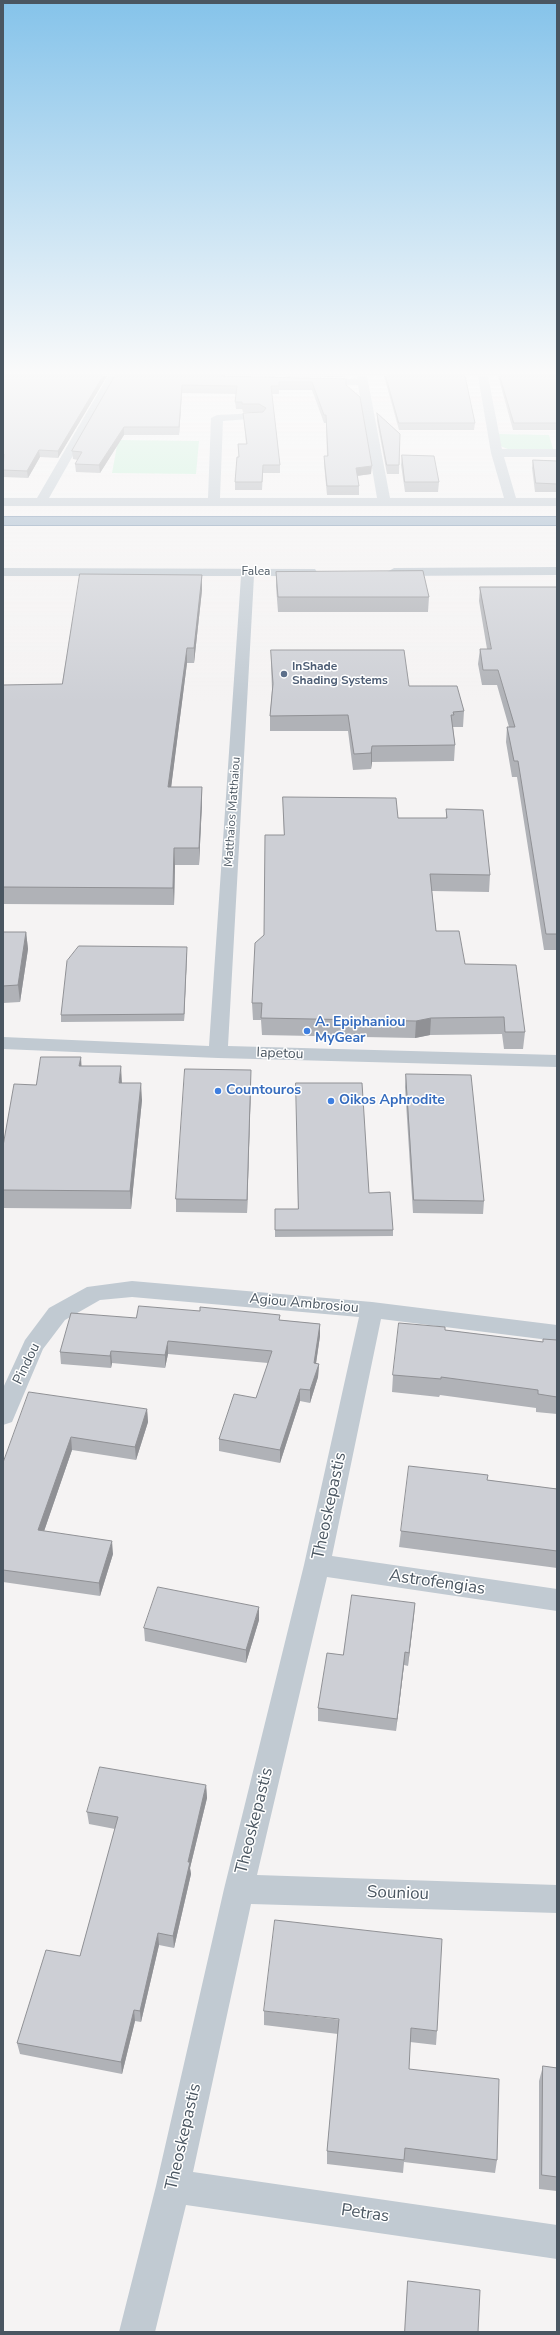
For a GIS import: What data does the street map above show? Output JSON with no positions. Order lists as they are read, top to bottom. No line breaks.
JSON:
{"streets":{"street":["Falea","Matthaios Matthaiou","Iapetou","Agiou Ambrosiou","Pindou","Theoskepastis","Astrofengias","Souniou","Petras"]},"crossings":[["Falea","Matthaios Matthaiou"],["Matthaios Matthaiou","Iapetou"],["Agiou Ambrosiou","Pindou"],["Agiou Ambrosiou","Theoskepastis"],["Theoskepastis","Astrofengias"],["Theoskepastis","Souniou"],["Theoskepastis","Petras"]],"places":["InShade Shading Systems","A. Epiphaniou MyGear","Countouros","Oikos Aphrodite"]}
